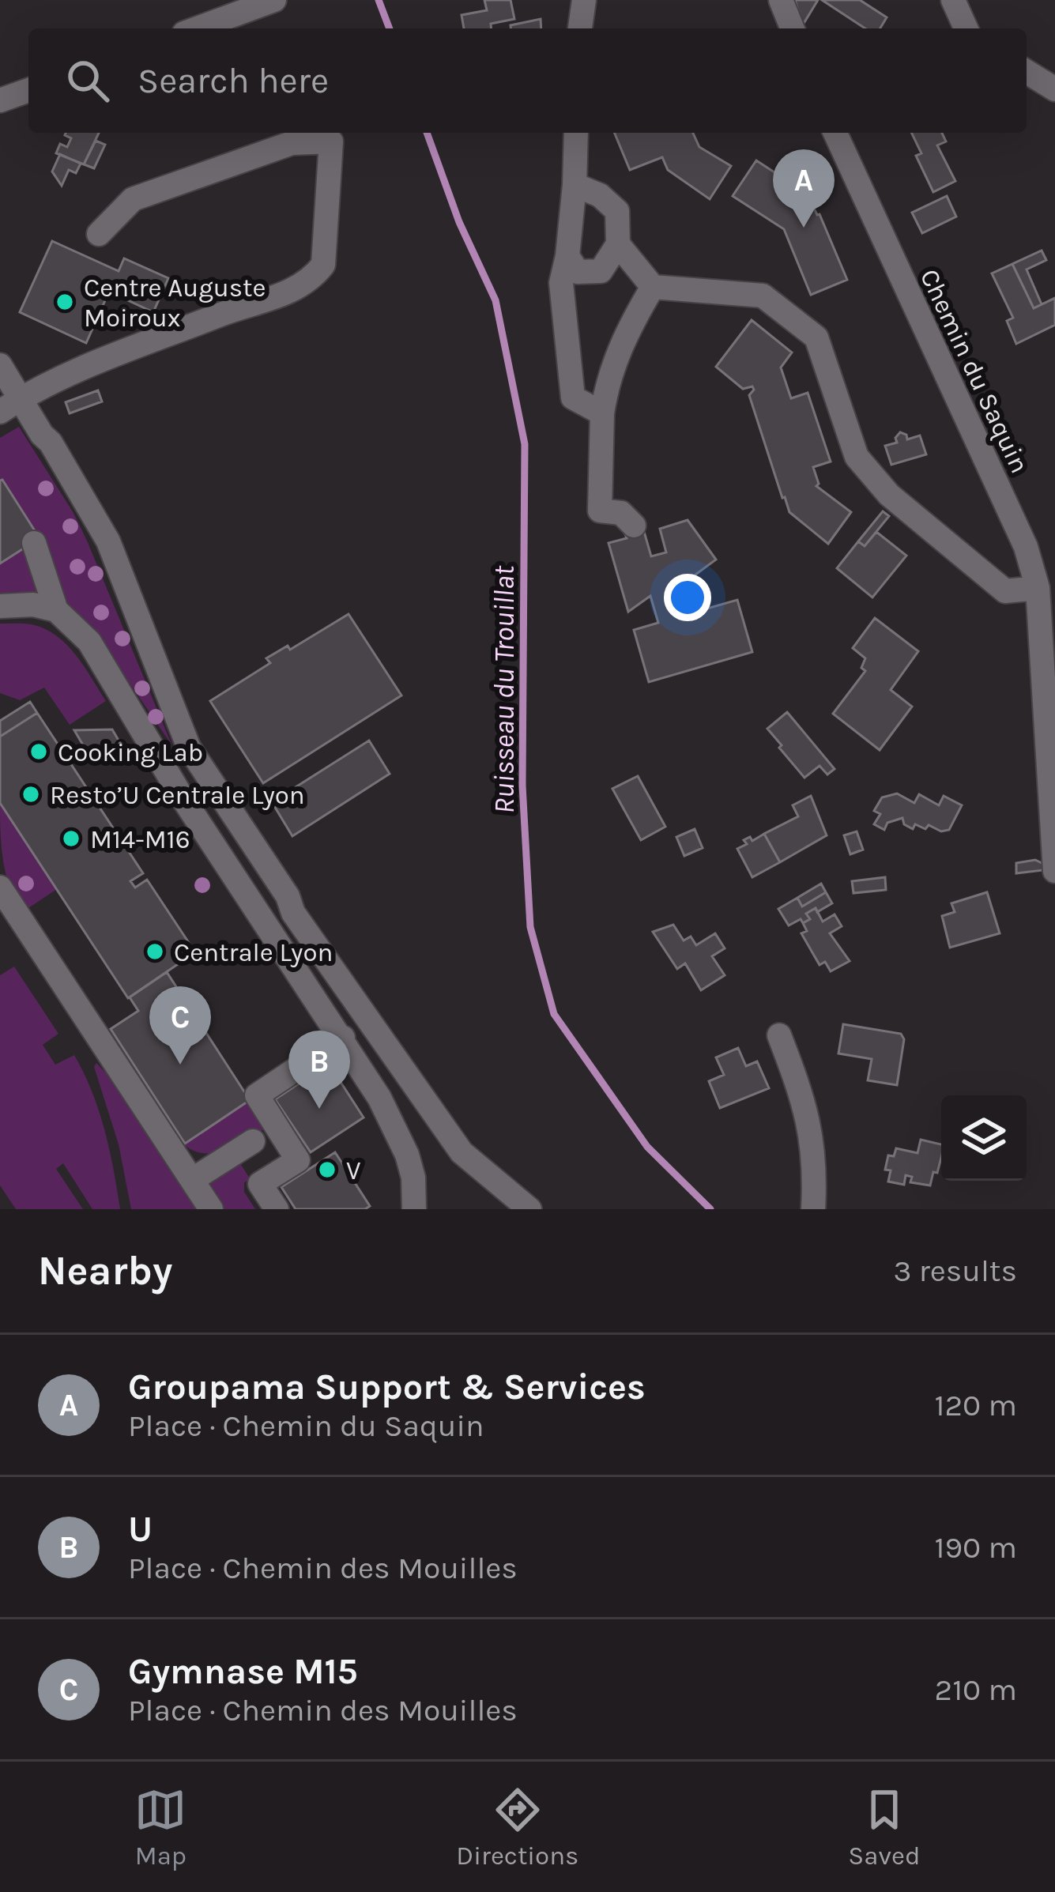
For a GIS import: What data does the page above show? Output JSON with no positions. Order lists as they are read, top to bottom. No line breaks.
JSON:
{"streets":{"street":["Chemin du Saquin"]},"water":["Ruisseau du Trouillat"],"places":["Centre Auguste Moiroux","Cooking Lab","Resto’U Centrale Lyon","M14-M16","Centrale Lyon","V"],"page":{"search":"Search here","pins":["A","C","B"],"heading":["Nearby","3 results"],"list":[{"mark":"A","name":"Groupama Support & Services","note":"Place · Chemin du Saquin","value":"120 m"},{"mark":"B","name":"U","note":"Place · Chemin des Mouilles","value":"190 m"},{"mark":"C","name":"Gymnase M15","note":"Place · Chemin des Mouilles","value":"210 m"}],"nav":["Map","Directions","Saved"]}}
